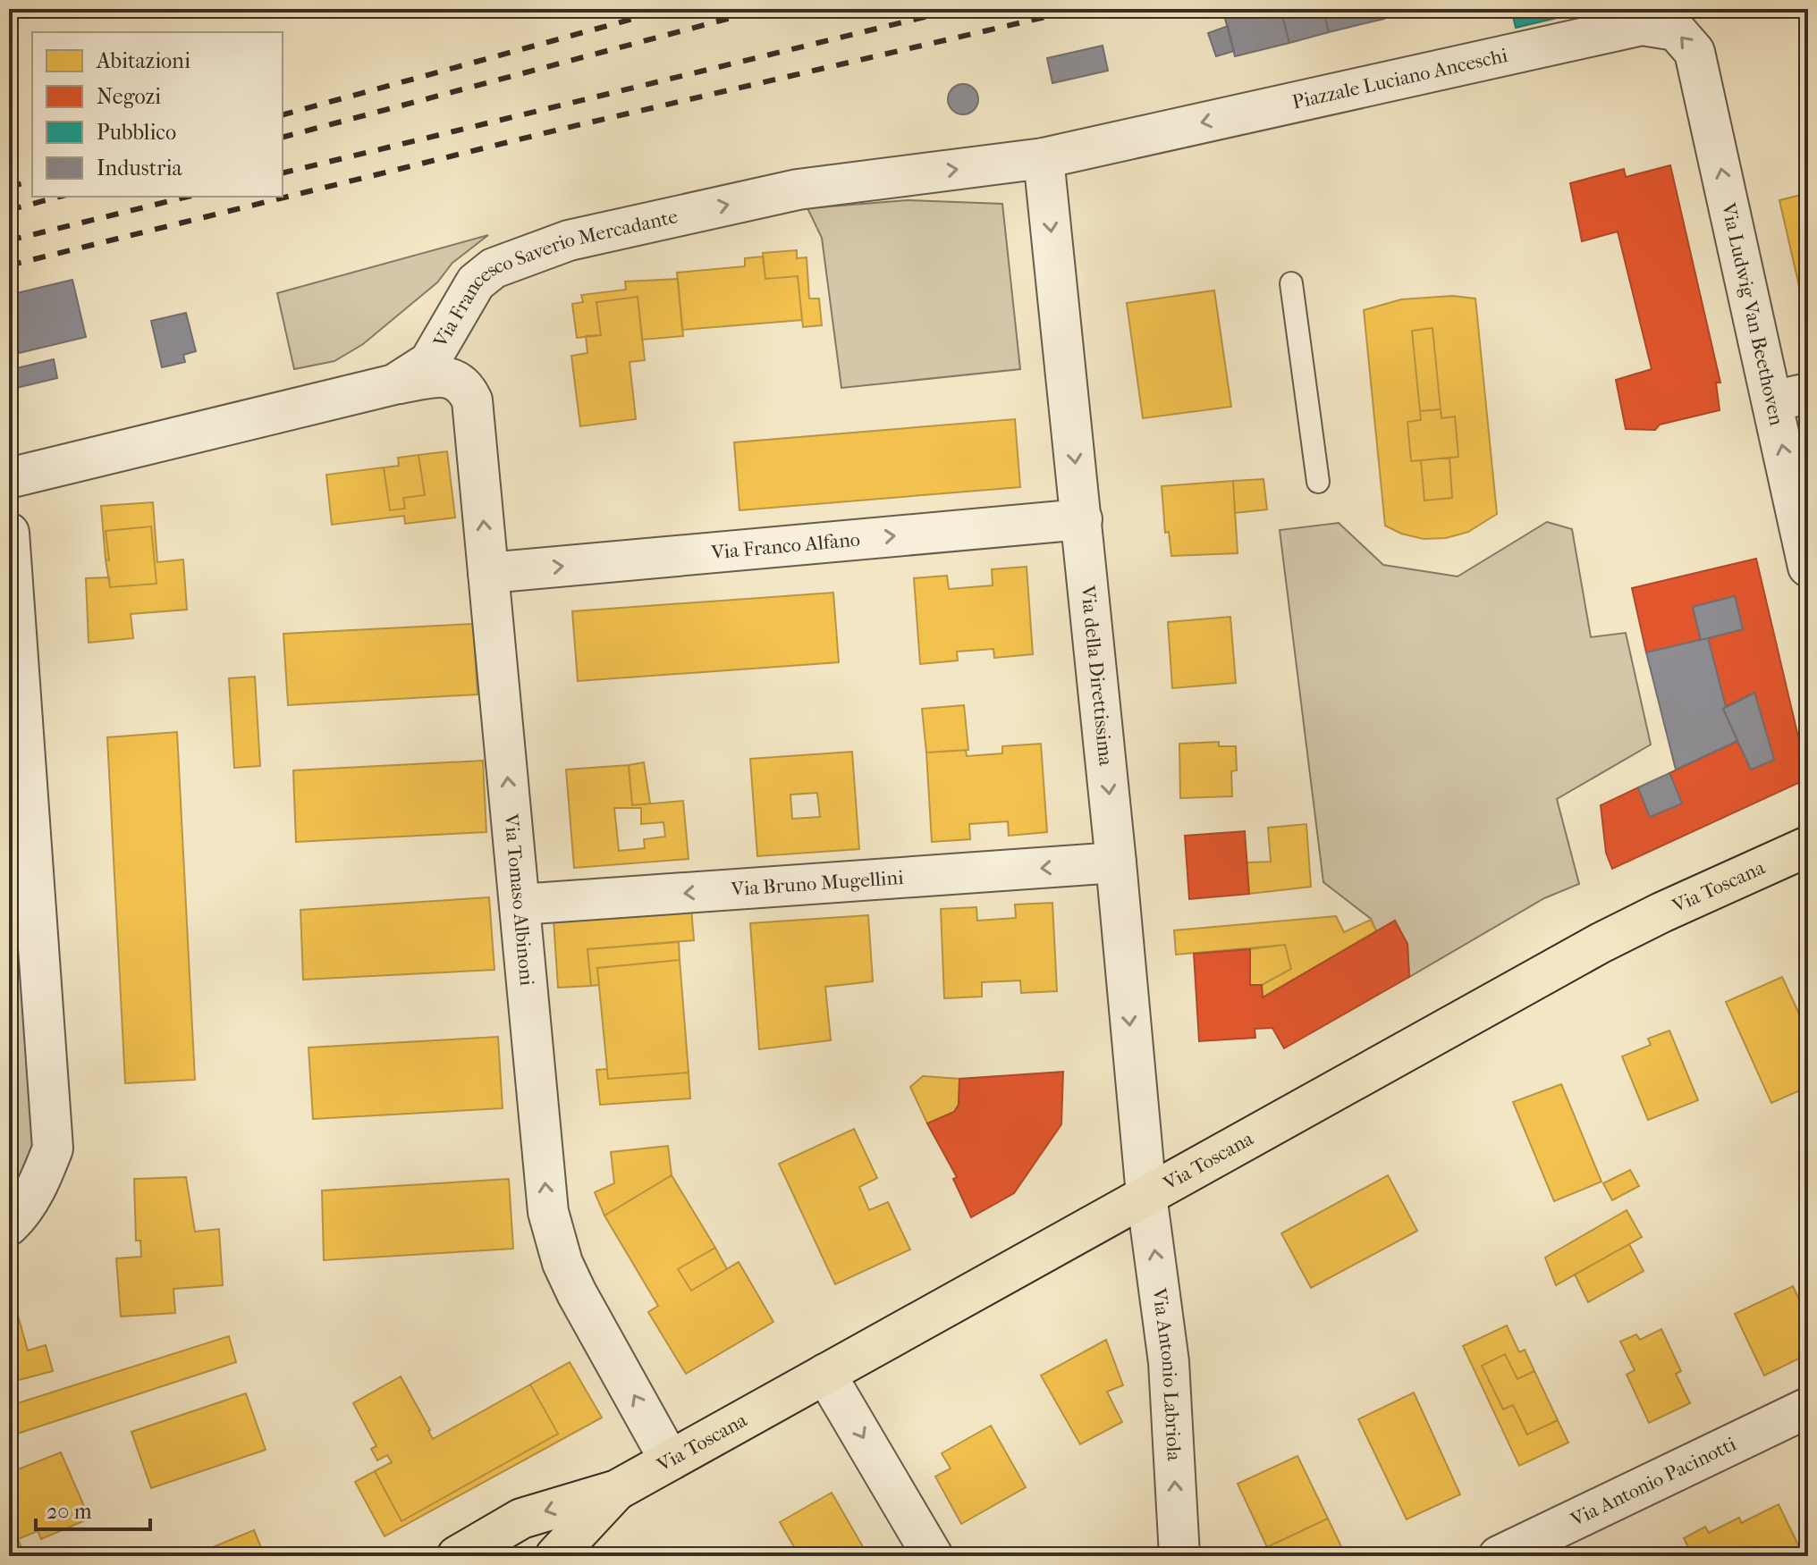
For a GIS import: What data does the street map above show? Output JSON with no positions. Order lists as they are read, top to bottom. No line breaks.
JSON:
{"streets":{"main road":["Via Toscana"],"street":["Piazzale Luciano Anceschi","Via Francesco Saverio Mercadante","Via Ludwig Van Beethoven","Via Franco Alfano","Via della Direttissima","Via Bruno Mugellini","Via Tomaso Albinoni","Via Antonio Labriola","Via Antonio Pacinotti"]},"crossings":[["Piazzale Luciano Anceschi","Via Francesco Saverio Mercadante"],["Piazzale Luciano Anceschi","Via Ludwig Van Beethoven"],["Piazzale Luciano Anceschi","Via della Direttissima"],["Via Francesco Saverio Mercadante","Via della Direttissima"],["Via Francesco Saverio Mercadante","Via Tomaso Albinoni"],["Via Franco Alfano","Via della Direttissima"],["Via Franco Alfano","Via Tomaso Albinoni"],["Via della Direttissima","Via Bruno Mugellini"],["Via della Direttissima","Via Toscana"],["Via della Direttissima","Via Antonio Labriola"],["Via Bruno Mugellini","Via Tomaso Albinoni"],["Via Toscana","Via Tomaso Albinoni"],["Via Toscana","Via Antonio Labriola"]],"one_way":["Piazzale Luciano Anceschi","Via Francesco Saverio Mercadante","Via Ludwig Van Beethoven","Via Franco Alfano","Via della Direttissima","Via Bruno Mugellini","Via Tomaso Albinoni"],"legend":["Abitazioni","Negozi","Pubblico","Industria"],"scale_bar":"20 m"}
